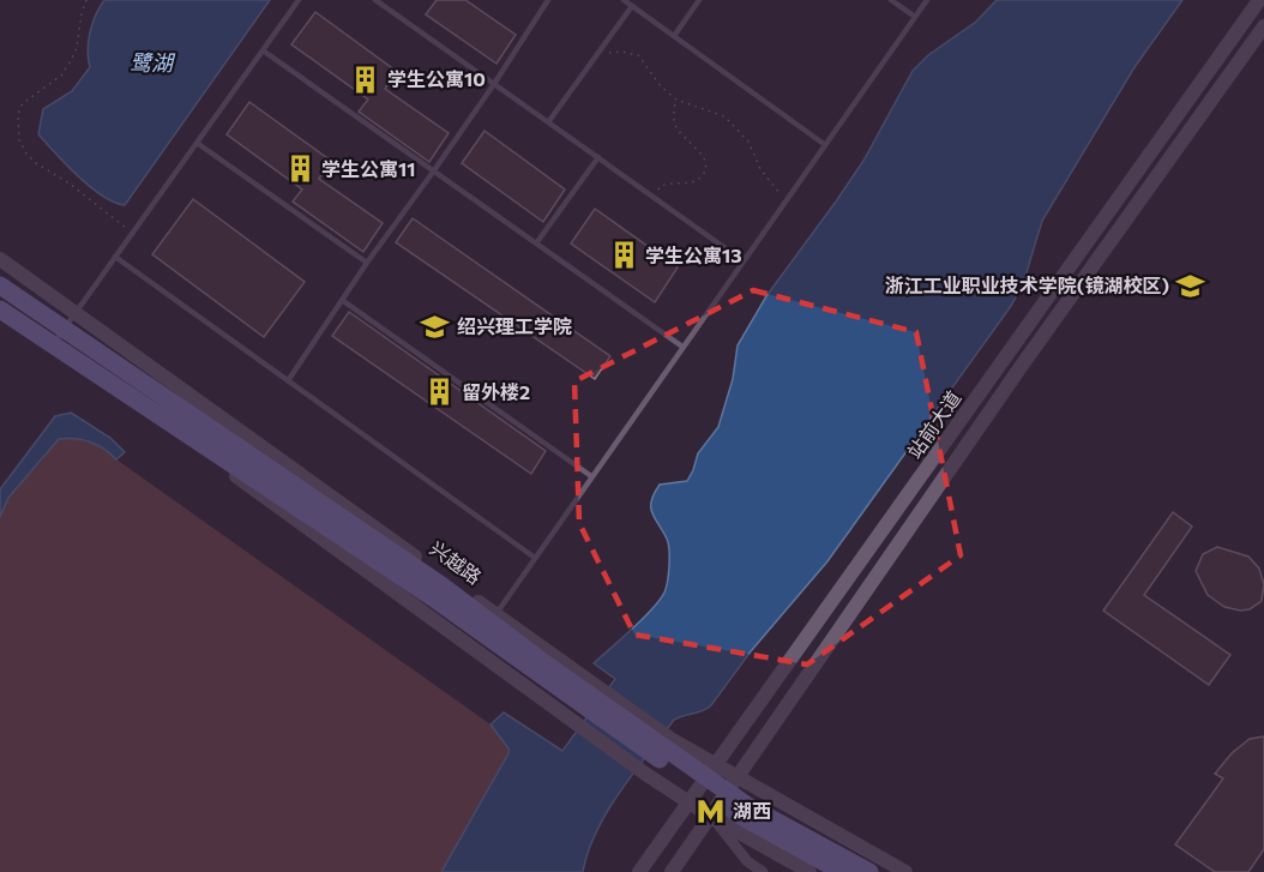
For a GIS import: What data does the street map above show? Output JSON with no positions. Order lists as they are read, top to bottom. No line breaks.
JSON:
{"streets":{"main road":["站前大道","兴越路"]},"crossings":[["站前大道","兴越路"]],"water":["鹭湖"],"places":{"building":["学生公寓10","学生公寓11","学生公寓13","留外楼2"],"school or university":["浙江工业职业技术学院(镜湖校区)","绍兴理工学院"],"metro station":["湖西"]}}
